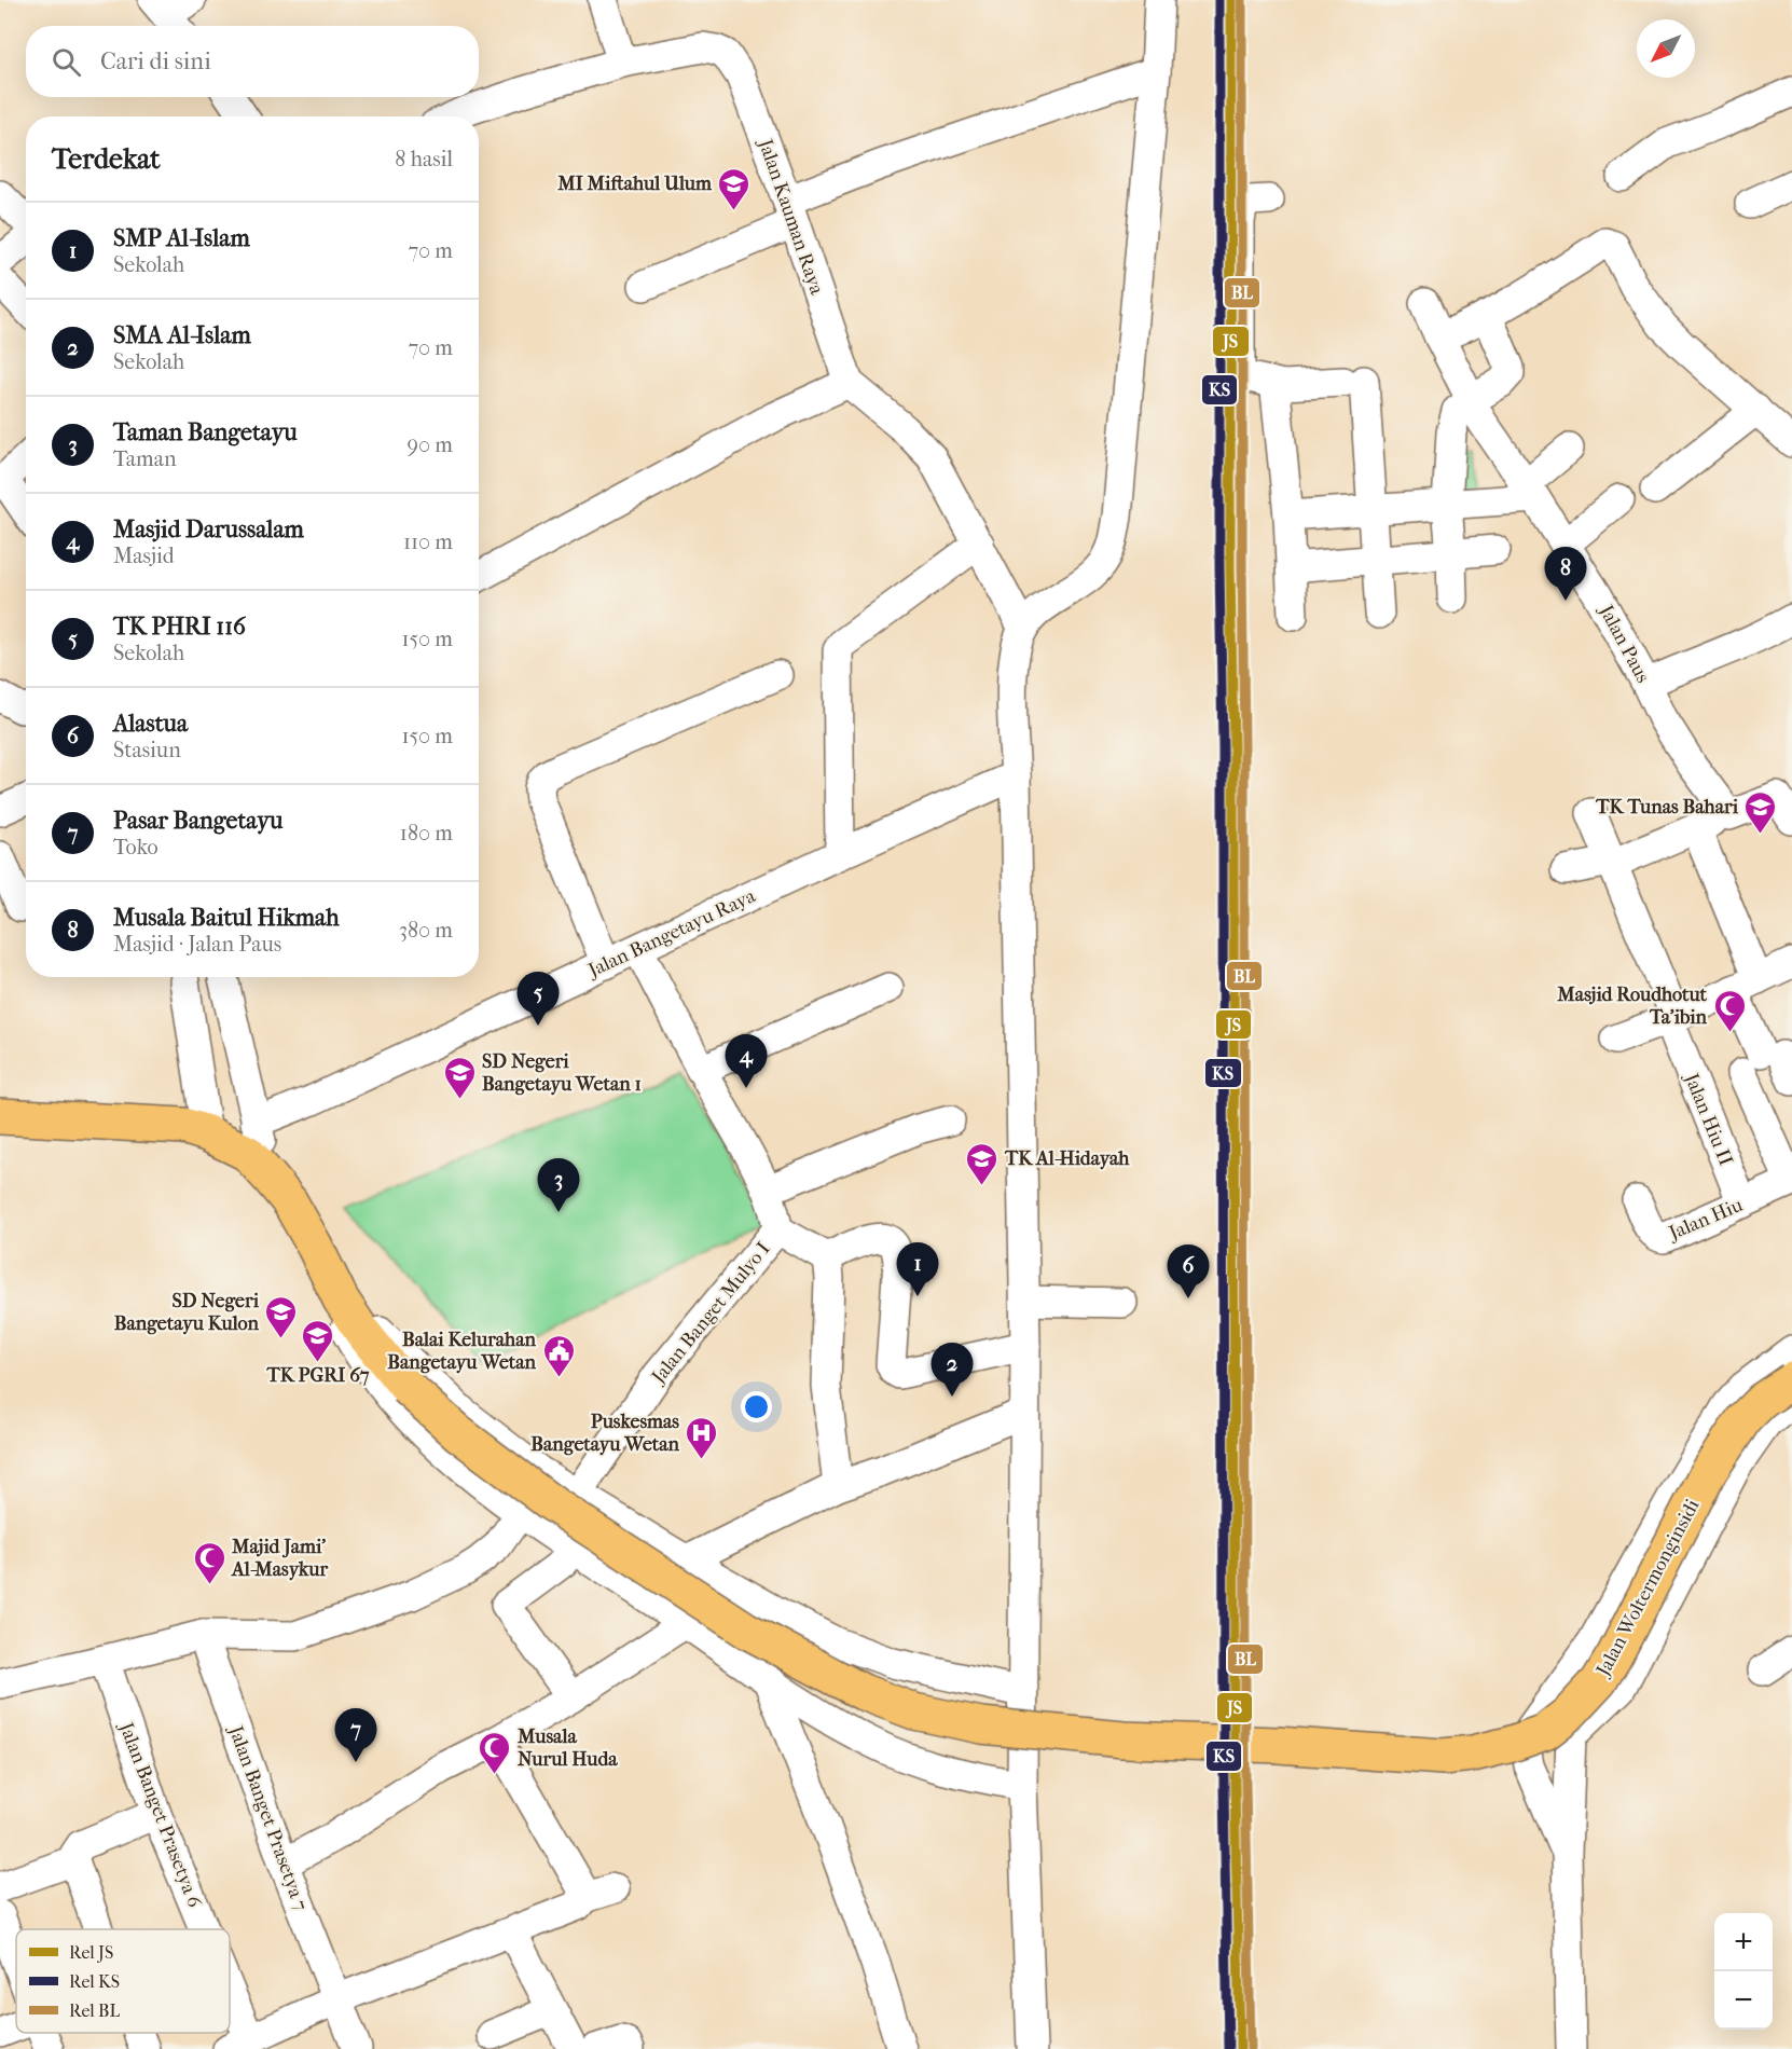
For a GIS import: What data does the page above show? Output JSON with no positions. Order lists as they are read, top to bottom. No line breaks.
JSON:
{"streets":{"main road":["Jalan Woltermonginsidi"],"street":["Jalan Kauman Raya","Jalan Paus","Jalan Bangetayu Raya","Jalan Hiu II","Jalan Hiu","Jalan Banget Mulyo I","Jalan Banget Prasetya 6","Jalan Banget Prasetya 7"]},"crossings":[["Jalan Bangetayu Raya","Jalan Banget Mulyo I"],["Jalan Hiu II","Jalan Hiu"]],"places":{"school or university":["MI Miftahul Ulum","TK Tunas Bahari","SD Negeri Bangetayu Wetan 1","TK Al-Hidayah","SD Negeri Bangetayu Kulon","TK PGRI 67"],"mosque":["Masjid Roudhotut Ta'ibin","Majid Jami' Al-Masykur","Musala Nurul Huda"],"public building":["Balai Kelurahan Bangetayu Wetan"],"hospital":["Puskesmas Bangetayu Wetan"]},"lines":["rail line JS","rail line KS","rail line BL"],"legend":["Rel JS","Rel KS","Rel BL"],"north":"bottom left","page":{"search":"Cari di sini","heading":["Terdekat","8 hasil"],"list":[{"mark":"1","name":"SMP Al-Islam","note":"Sekolah","value":"70 m"},{"mark":"2","name":"SMA Al-Islam","note":"Sekolah","value":"70 m"},{"mark":"3","name":"Taman Bangetayu","note":"Taman","value":"90 m"},{"mark":"4","name":"Masjid Darussalam","note":"Masjid","value":"110 m"},{"mark":"5","name":"TK PHRI 116","note":"Sekolah","value":"150 m"},{"mark":"6","name":"Alastua","note":"Stasiun","value":"150 m"},{"mark":"7","name":"Pasar Bangetayu","note":"Toko","value":"180 m"},{"mark":"8","name":"Musala Baitul Hikmah","note":"Masjid · Jalan Paus","value":"380 m"}],"pins":["8","5","4","3","1","6","2","7"],"map_buttons":["+","−"]}}
